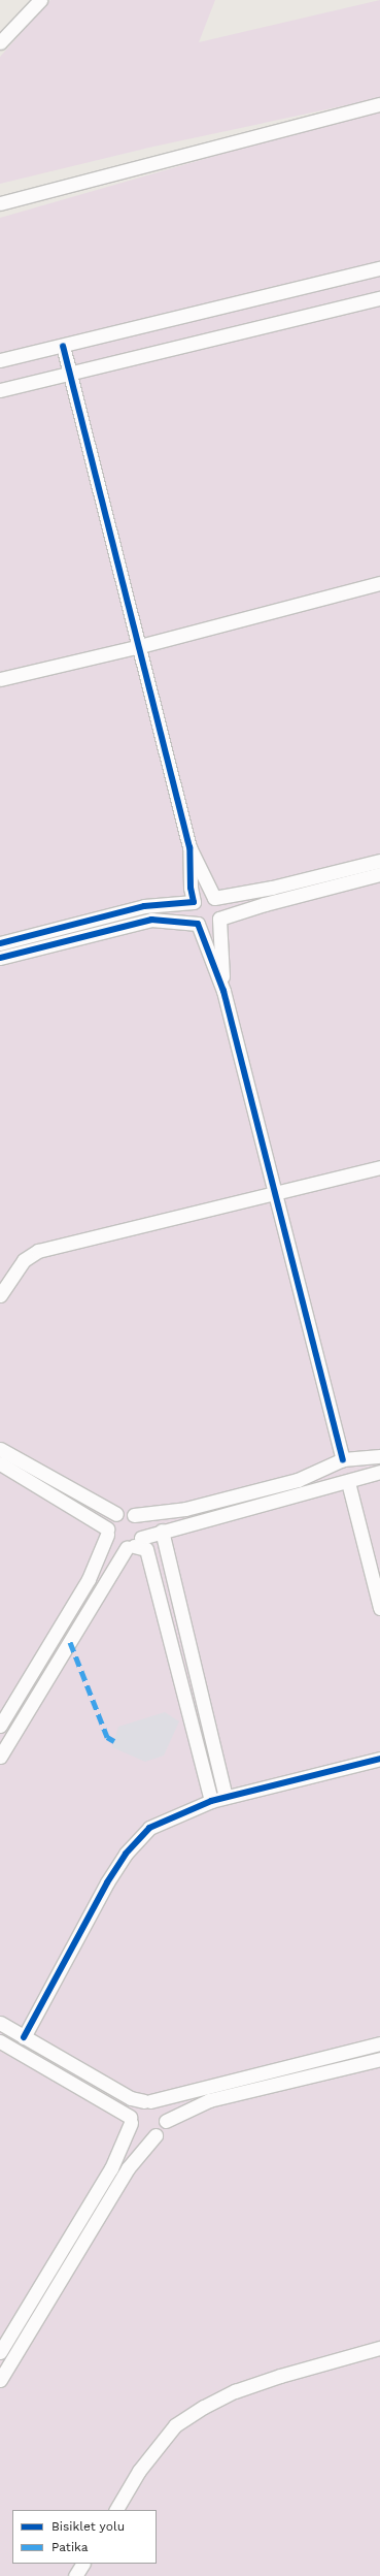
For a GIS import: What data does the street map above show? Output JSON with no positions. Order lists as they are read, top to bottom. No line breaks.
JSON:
{"legend":["Bisiklet yolu","Patika"]}
